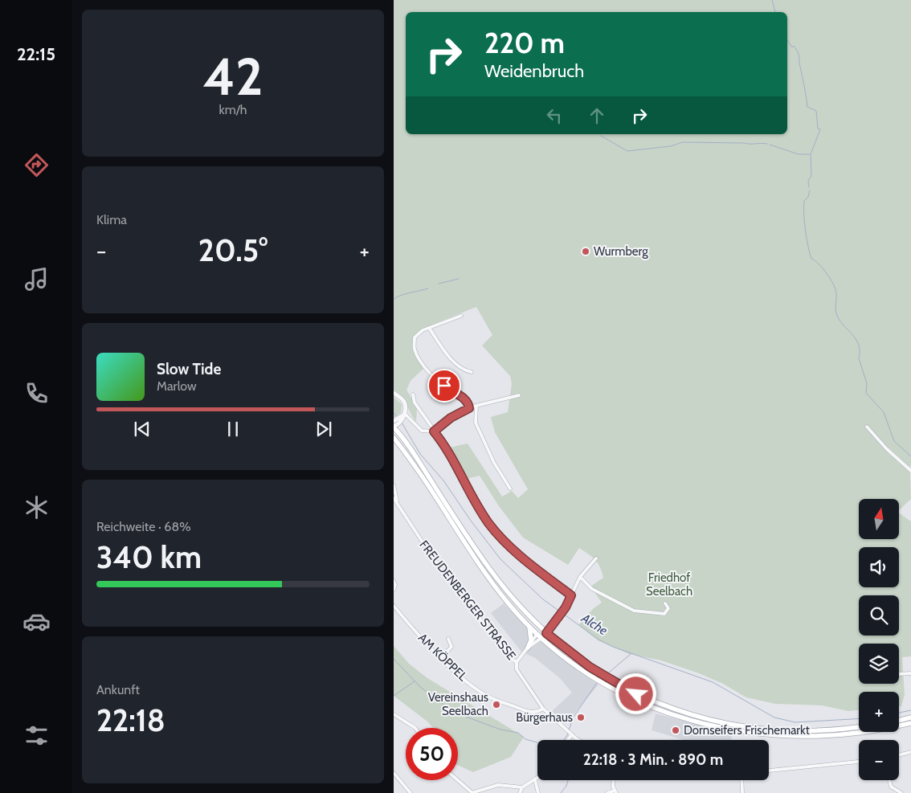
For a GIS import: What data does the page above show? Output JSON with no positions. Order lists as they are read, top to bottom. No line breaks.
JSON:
{"streets":{"street":["FREUDENBERGER STRASSE","AM KÖPPEL"]},"crossings":[["FREUDENBERGER STRASSE","AM KÖPPEL"]],"water":["Alche"],"parks":["Friedhof Seelbach"],"places":["Wurmberg","Vereinshaus Seelbach","Bürgerhaus","Dornseifers Frischemarkt"],"north":"top","page":{"tabs":"22:15","tile":[["42","km/h"],"Klima",["Reichweite · 68%","340 km"],["Ankunft","22:18"]],"turn":["220 m","Weidenbruch"],"heat":["−","20.5°","+"],"song":["Slow Tide","Marlow"],"map_buttons":["+","−"],"limit":"50","trip":"22:18 · 3 Min. · 890 m"}}
